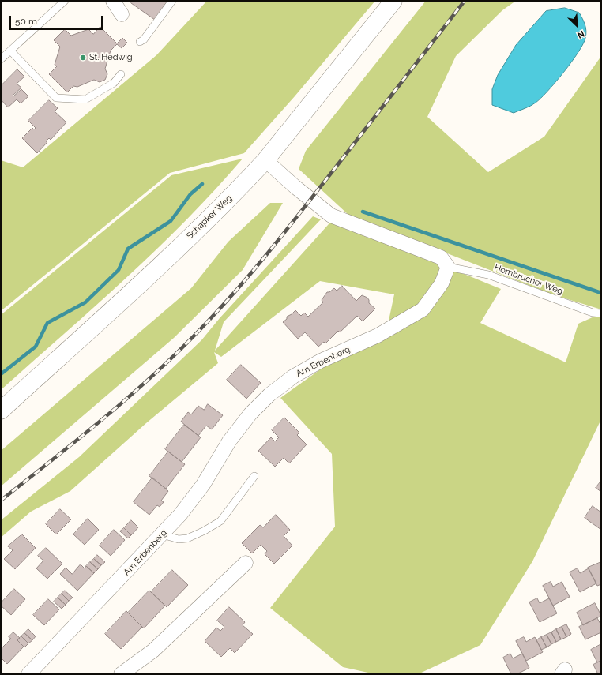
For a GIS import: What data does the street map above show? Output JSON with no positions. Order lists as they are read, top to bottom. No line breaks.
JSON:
{"streets":{"street":["Schapker Weg","Am Erbenberg"],"lane":["Hombrucher Weg"]},"crossings":[["Hombrucher Weg","Am Erbenberg"]],"places":["St. Hedwig"],"scale_bar":"50 m","north":"bottom right"}
